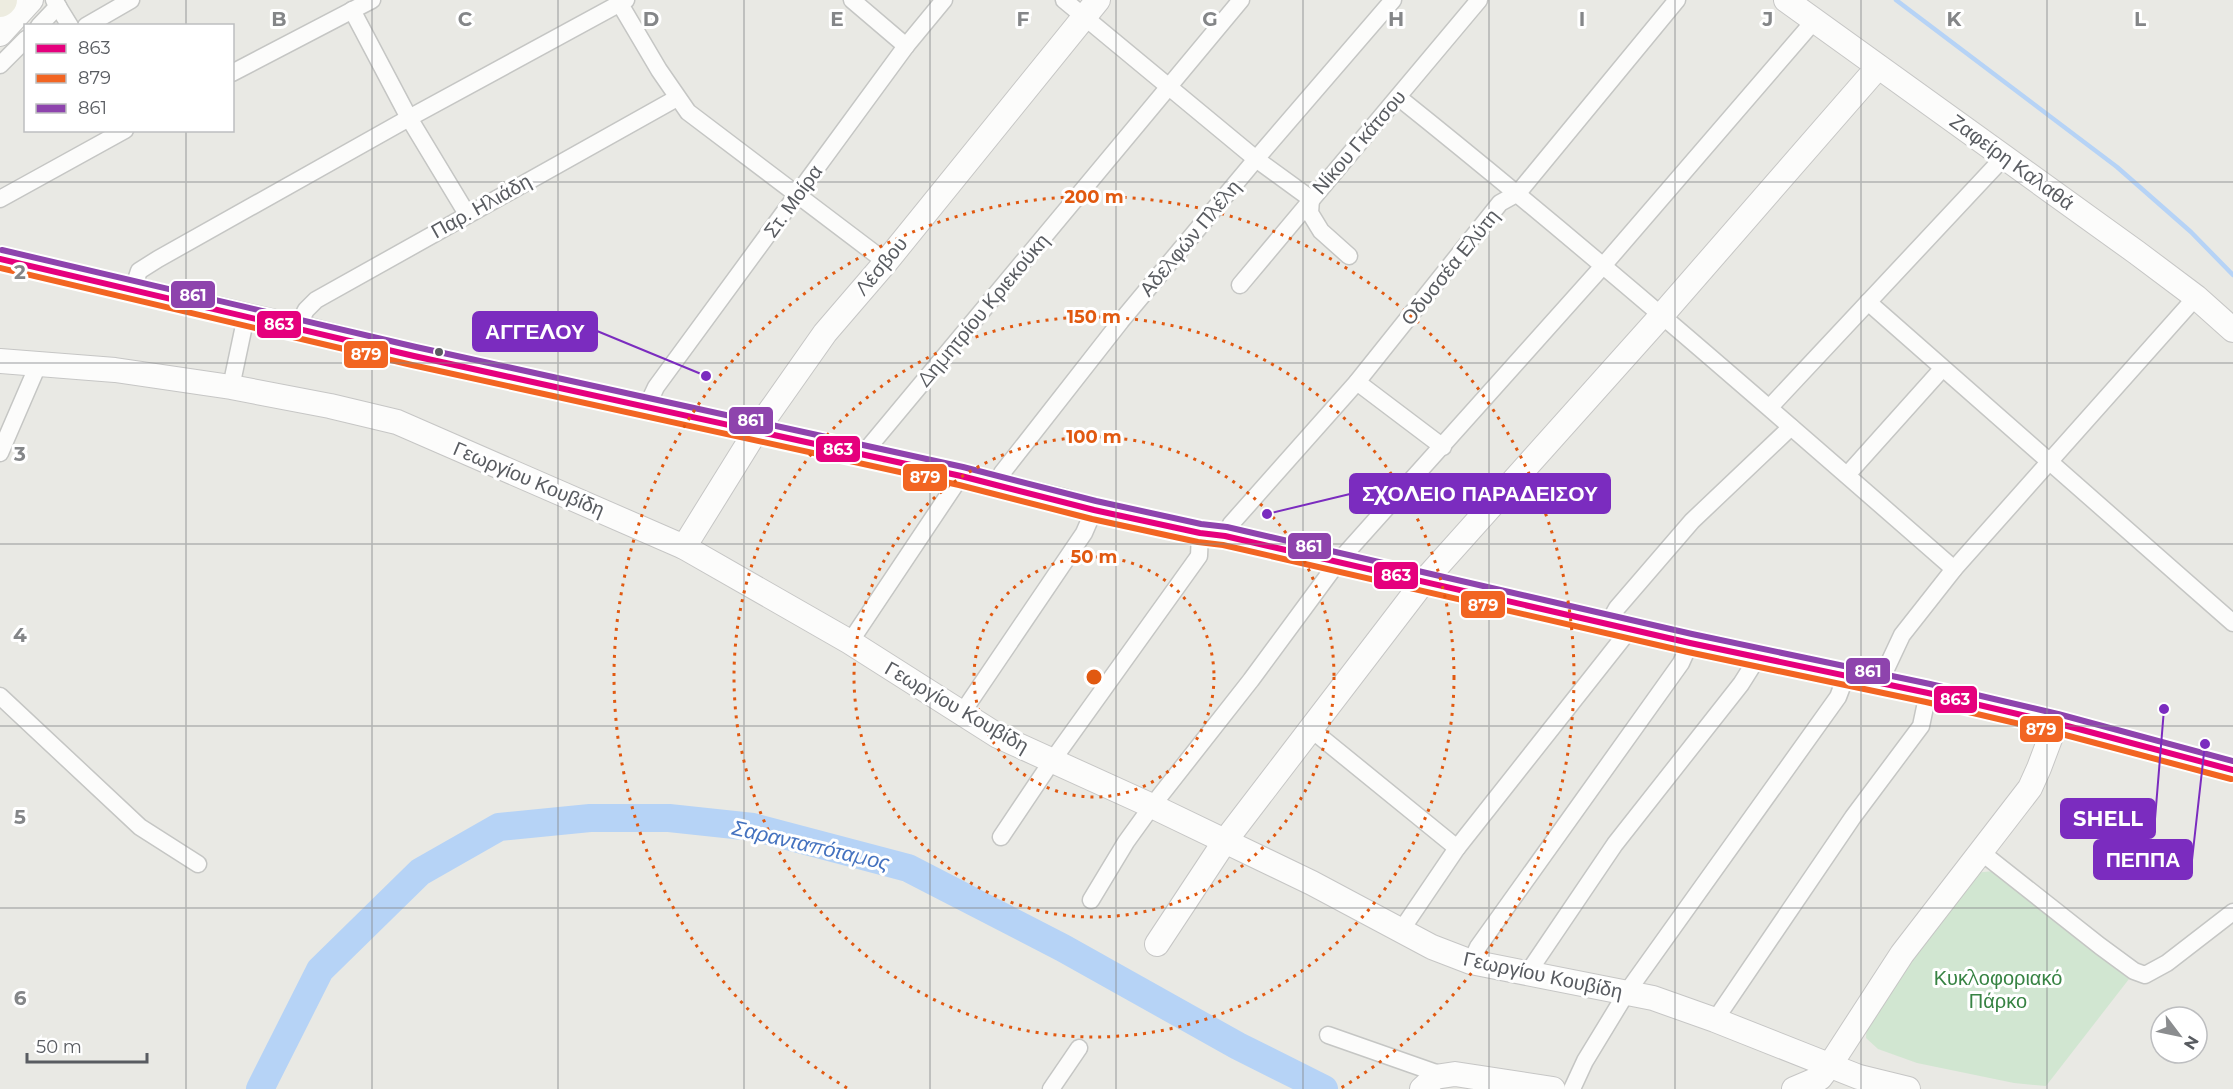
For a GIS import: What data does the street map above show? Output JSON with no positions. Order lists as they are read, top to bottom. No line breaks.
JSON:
{"streets":{"street":["Νίκου Γκάτσου","Ζαφείρη Καλαθά","Στ. Μοίρα","Παρ. Ηλιάδη","Αδελφών Πλέλη","Λέσβου","Οδυσσέα Ελύτη","Δημητρίου Κριεκούκη","Γεωργίου Κουβίδη"]},"crossings":[["Λέσβου","Γεωργίου Κουβίδη"]],"water":["Σαρανταπόταμος"],"parks":["Κυκλοφοριακό Πάρκο"],"places":["ΑΓΓΕΛΟΥ","ΣΧΟΛΕΙΟ ΠΑΡΑΔΕΙΣΟΥ","SHELL","ΠΕΠΠΑ"],"lines":["transit line 861","transit line 863","transit line 879"],"legend":["863","879","861"],"scale_bar":"50 m","north":"bottom right","grid":{"columns":["B","C","D","E","F","G","H","I","J","K","L"],"rows":["2","3","4","5","6"]},"rings":["200 m","150 m","100 m","50 m"]}
